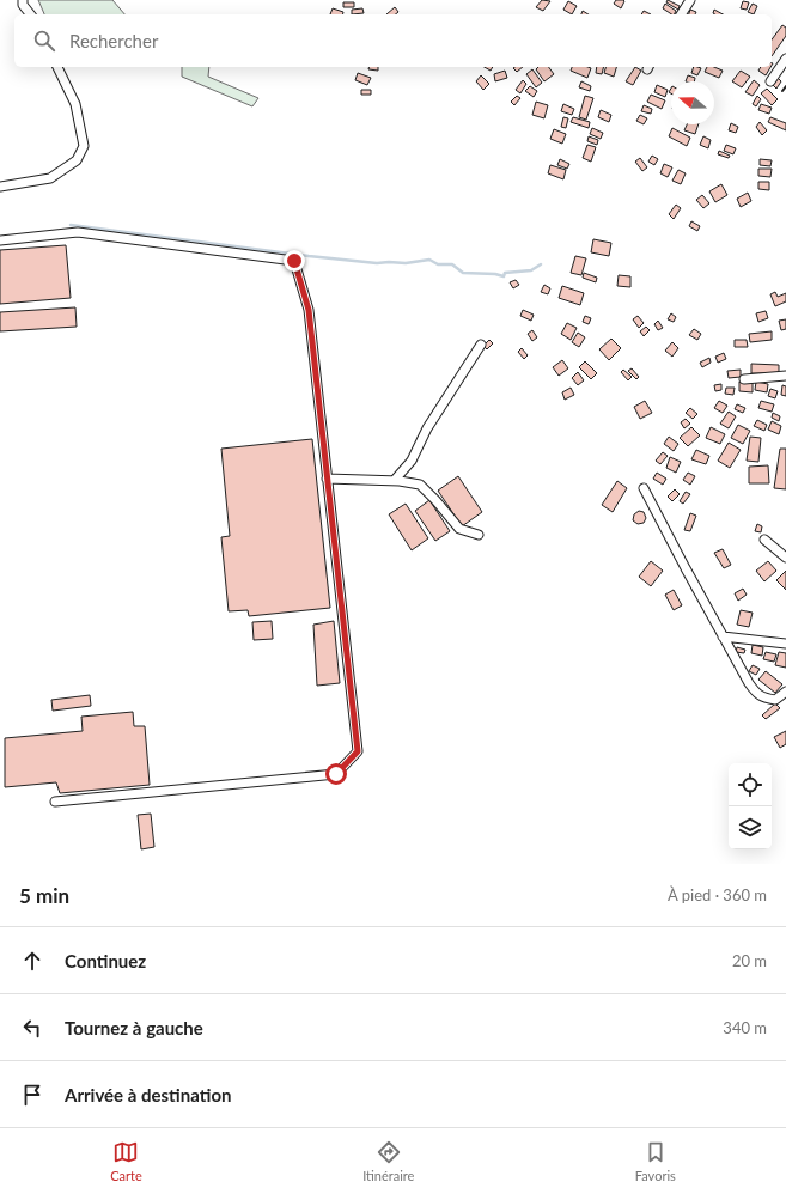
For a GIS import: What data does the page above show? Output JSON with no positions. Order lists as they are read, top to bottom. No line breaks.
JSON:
{"north":"left","page":{"search":"Rechercher","heading":["5 min","À pied · 360 m"],"list":[["Continuez","20 m"],["Tournez à gauche","340 m"],"Arrivée à destination"],"nav":["Carte","Itinéraire","Favoris"]}}
